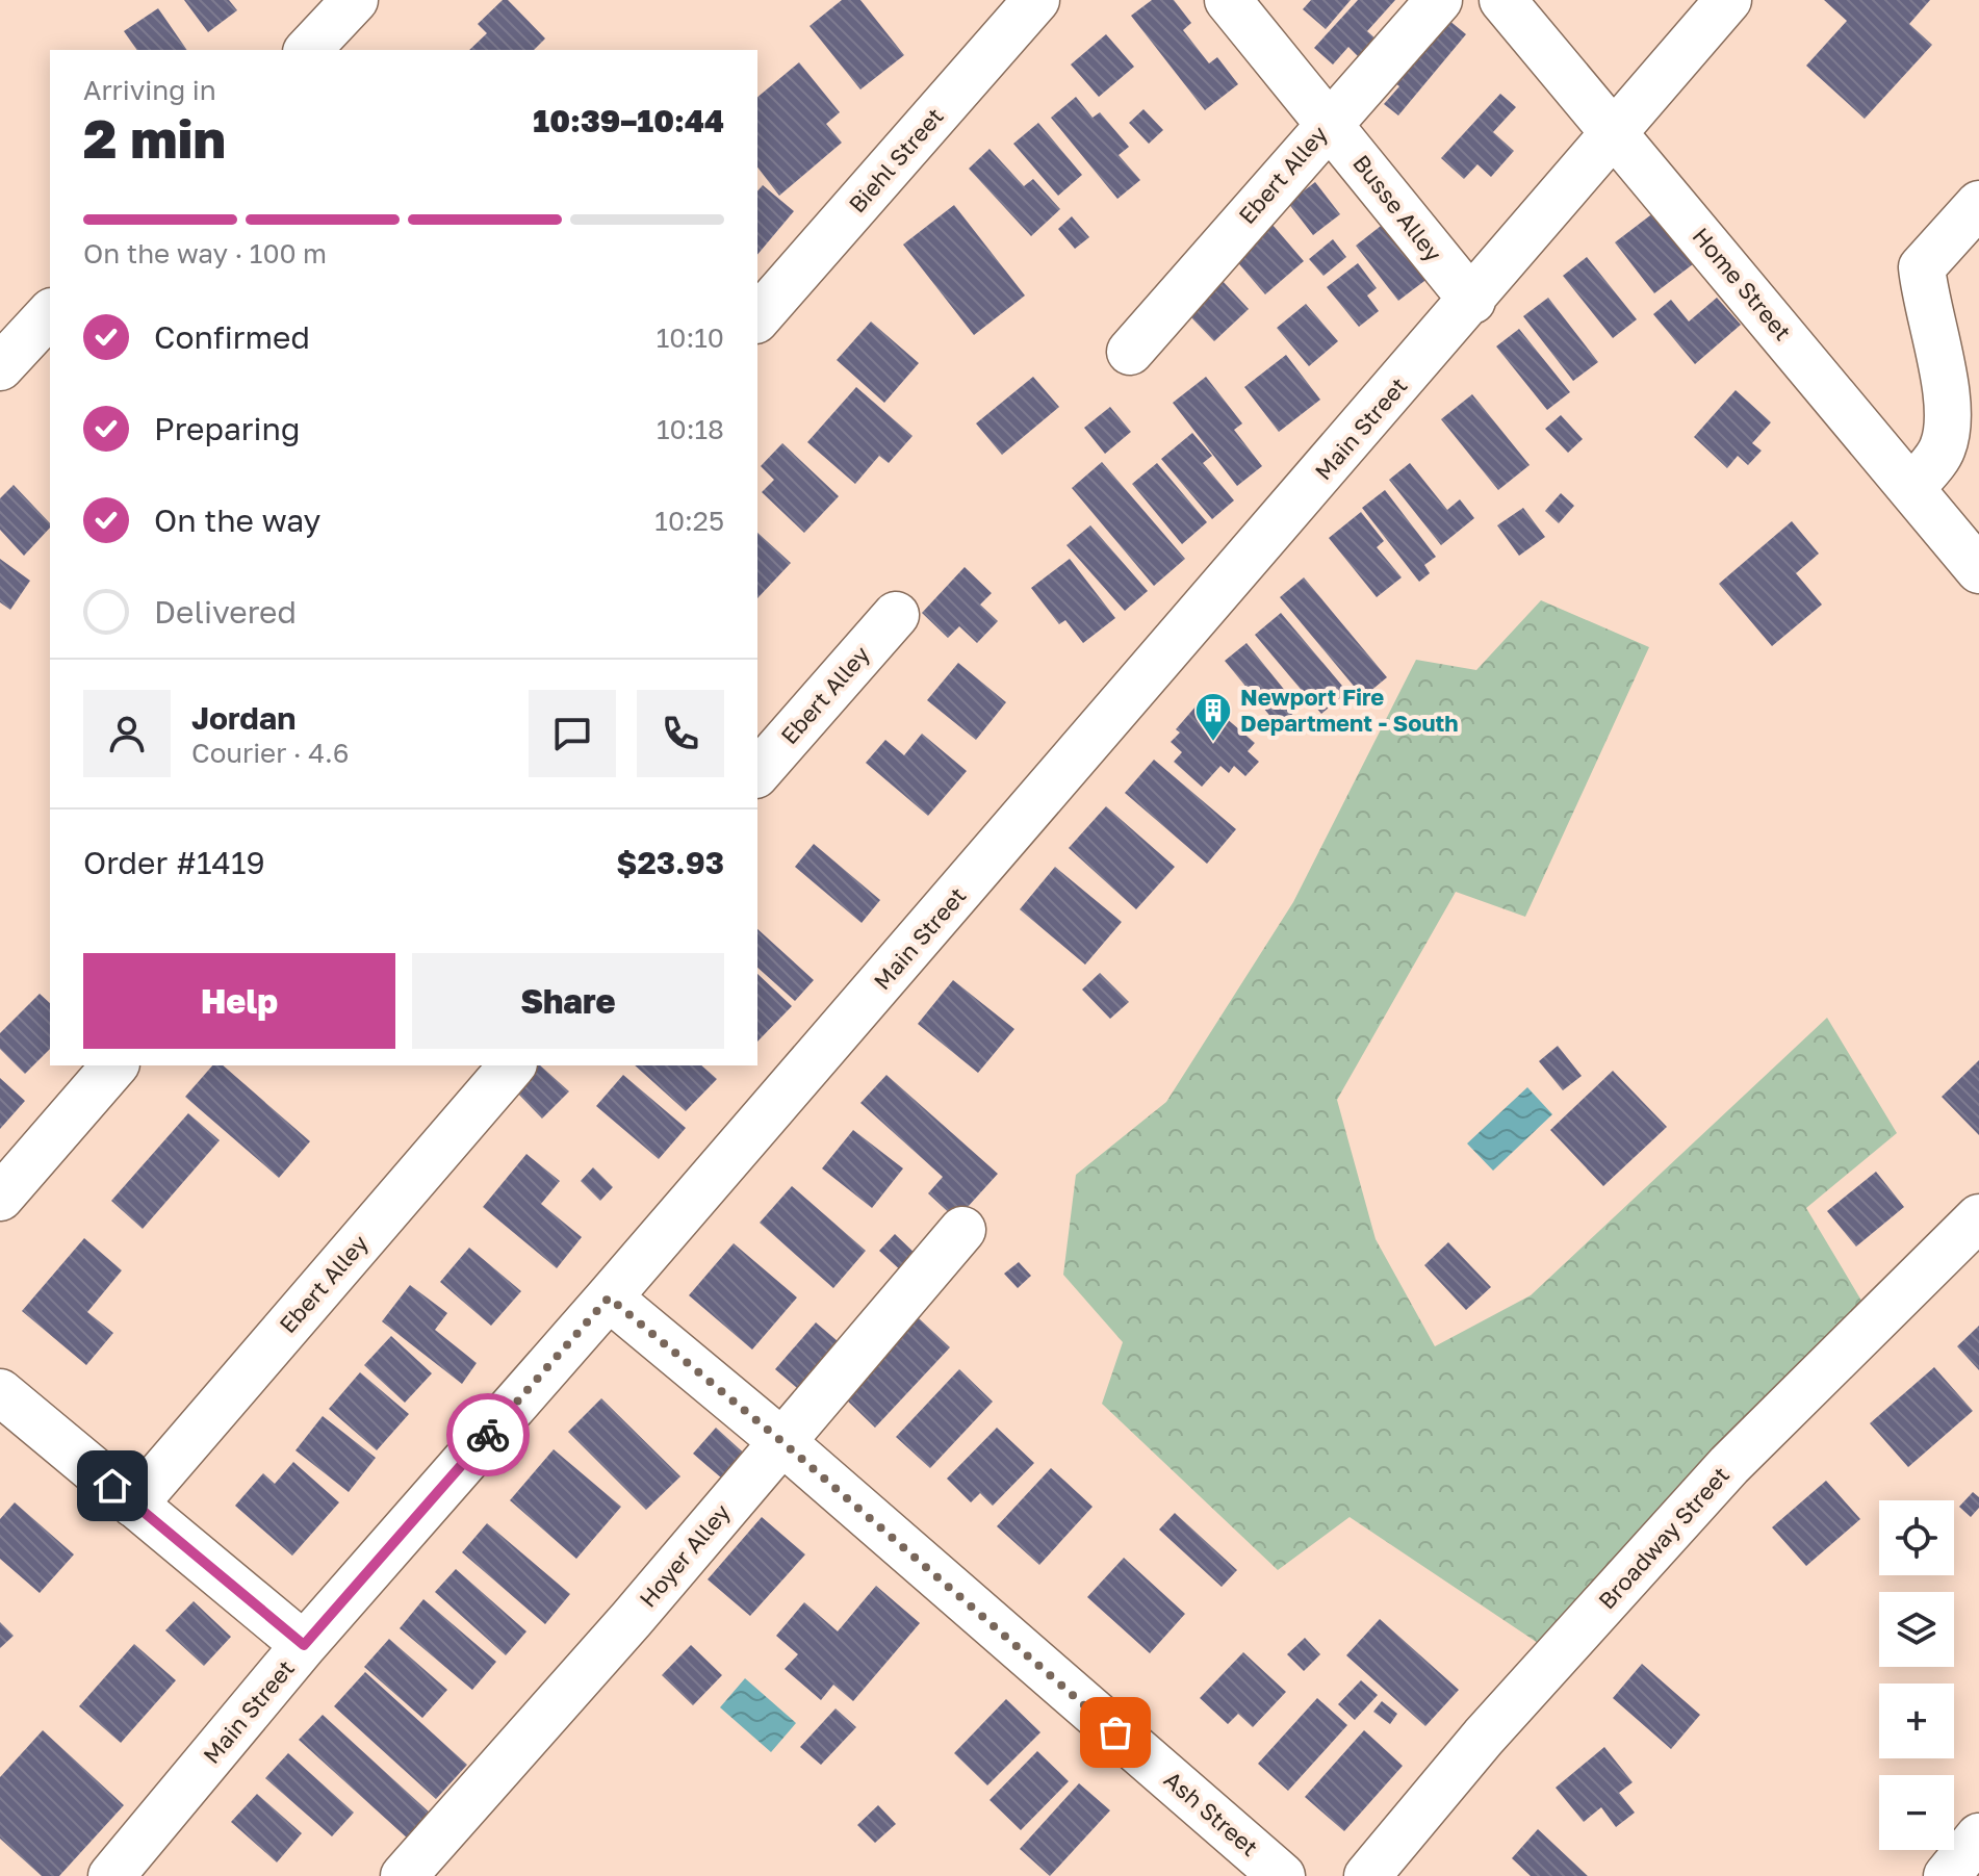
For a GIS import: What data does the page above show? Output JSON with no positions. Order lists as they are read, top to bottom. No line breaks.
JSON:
{"streets":{"street":["Biehl Street","Ebert Alley","Busse Alley","Home Street","Main Street","Broadway Street","Hoyer Alley","Ash Street"]},"crossings":[["Ebert Alley","Busse Alley"],["Busse Alley","Main Street"],["Home Street","Main Street"],["Main Street","Ash Street"],["Hoyer Alley","Ash Street"]],"places":{"building":["Newport Fire Department - South"]},"page":{"heading":["2 min","Arriving in","10:39–10:44"],"panel":["Jordan","Courier · 4.6","Order #1419","$23.93"],"bar":"On the way · 100 m","list":[["Confirmed","10:10"],["Preparing","10:18"],["On the way","10:25"],"Delivered"],"buttons":["Help","Share"],"map_buttons":["+","−"]}}
